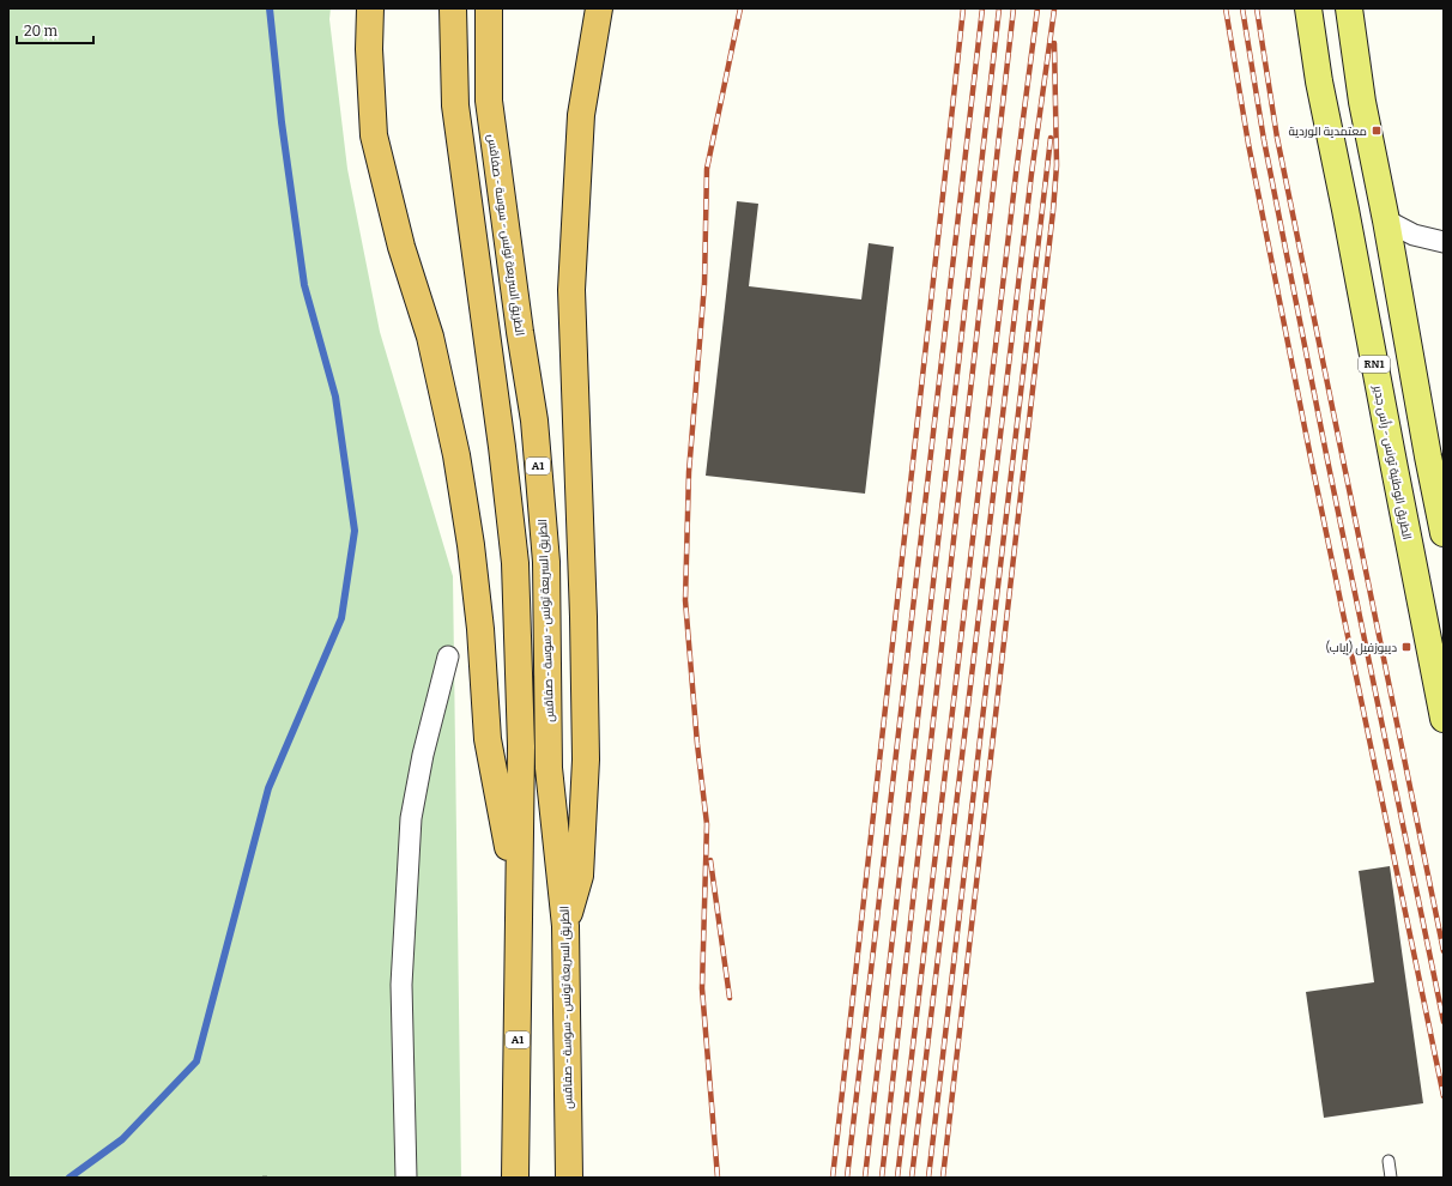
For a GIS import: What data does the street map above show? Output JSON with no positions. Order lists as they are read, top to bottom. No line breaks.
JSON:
{"streets":{"highway":["الطريق السريعة تونس - سوسة - صفاقس","A1"],"main road":["RN1","الطريق الوطنية تونس - رأس جدير"]},"places":{"transit":["معتمدية الوردية","ديبوزفيل (إياب)"]},"scale_bar":"20 m"}
